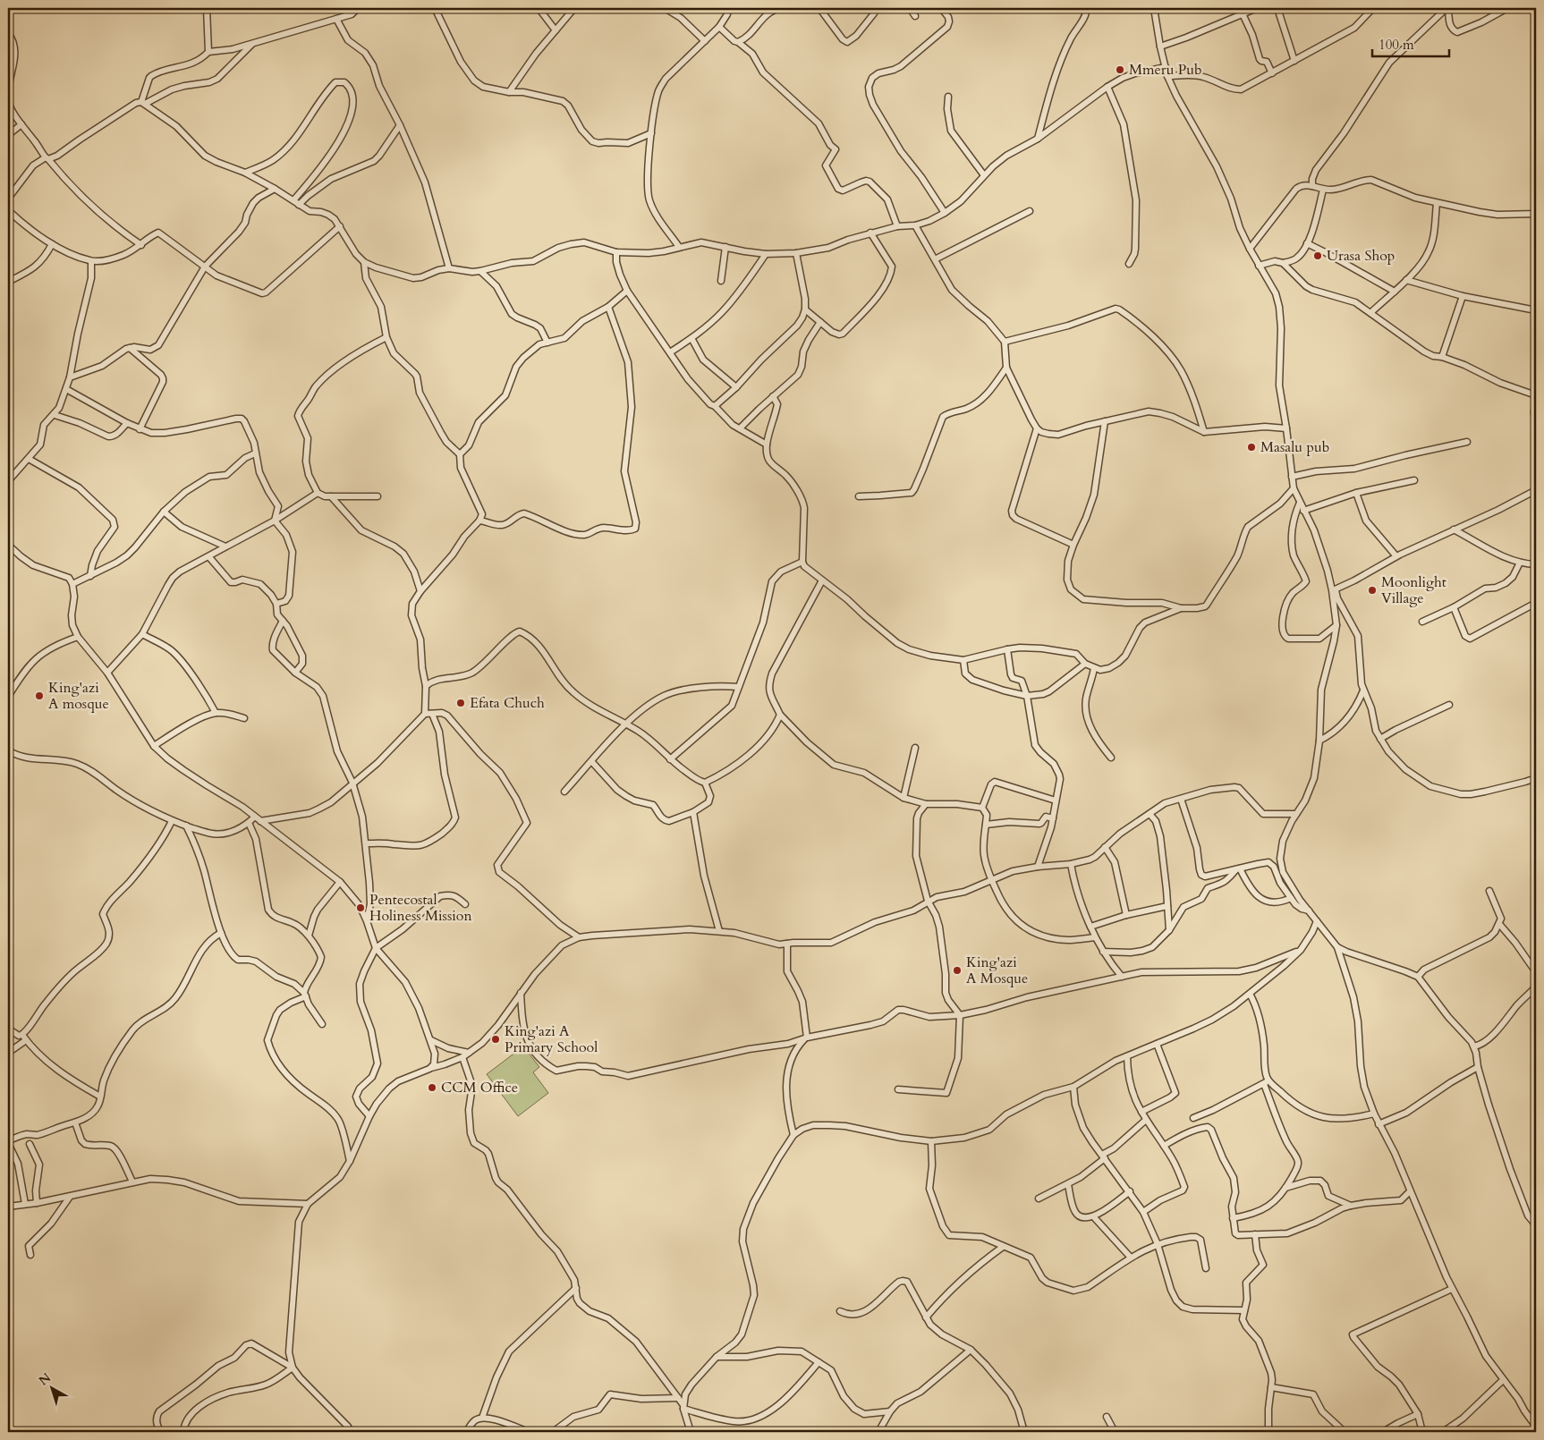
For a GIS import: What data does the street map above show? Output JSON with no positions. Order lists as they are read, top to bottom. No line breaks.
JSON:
{"places":["Mmeru Pub","Urasa Shop","Masalu pub","Moonlight Village","King'azi A mosque","Efata Chuch","Pentecostal Holiness Mission","King'azi A Mosque","King'azi A Primary School","CCM Office"],"scale_bar":"100 m","north":"top left"}
